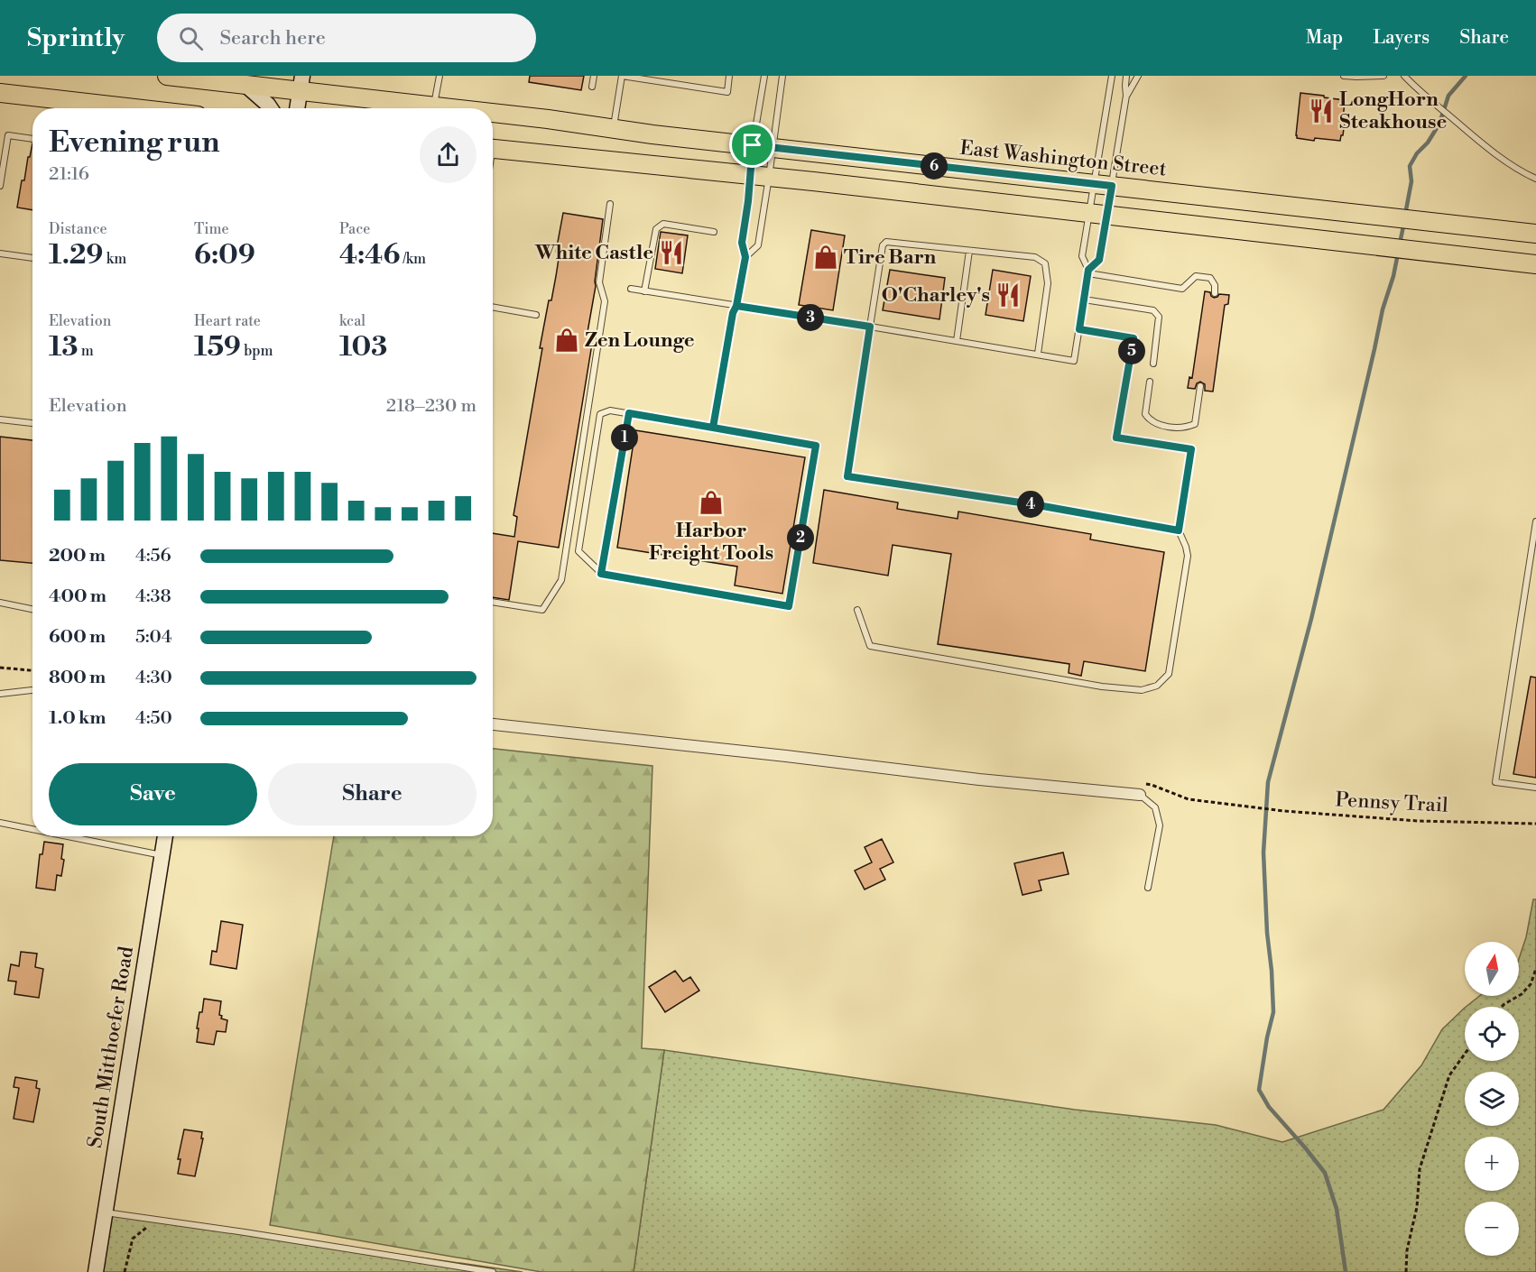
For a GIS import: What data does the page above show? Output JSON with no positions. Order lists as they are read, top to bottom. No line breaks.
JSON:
{"streets":{"main road":["East Washington Street","South Mitthoefer Road"],"path":["Pennsy Trail"]},"places":{"restaurant":["LongHorn Steakhouse","White Castle","O'Charley's"],"shop":["Tire Barn","Zen Lounge","Harbor Freight Tools"]},"north":"top","page":{"header":"Sprintly","search":"Search here","nav":["Map","Layers","Share"],"heading":["Evening run","21:16"],"pins":["6","3","5","1","4","2"],"stats":[["Distance","1.29 km"],["Time","6:09"],["Pace","4:46 /km"],["Elevation","13 m"],["Heart rate","159 bpm"],["kcal","103"]],"chart":["Elevation","218–230 m"],"list":[{"name":"200 m","note":"4:56"},{"name":"400 m","note":"4:38"},{"name":"600 m","note":"5:04"},{"name":"800 m","note":"4:30"},{"name":"1.0 km","note":"4:50"}],"buttons":["Save","Share"],"map_buttons":["+","−"]}}
